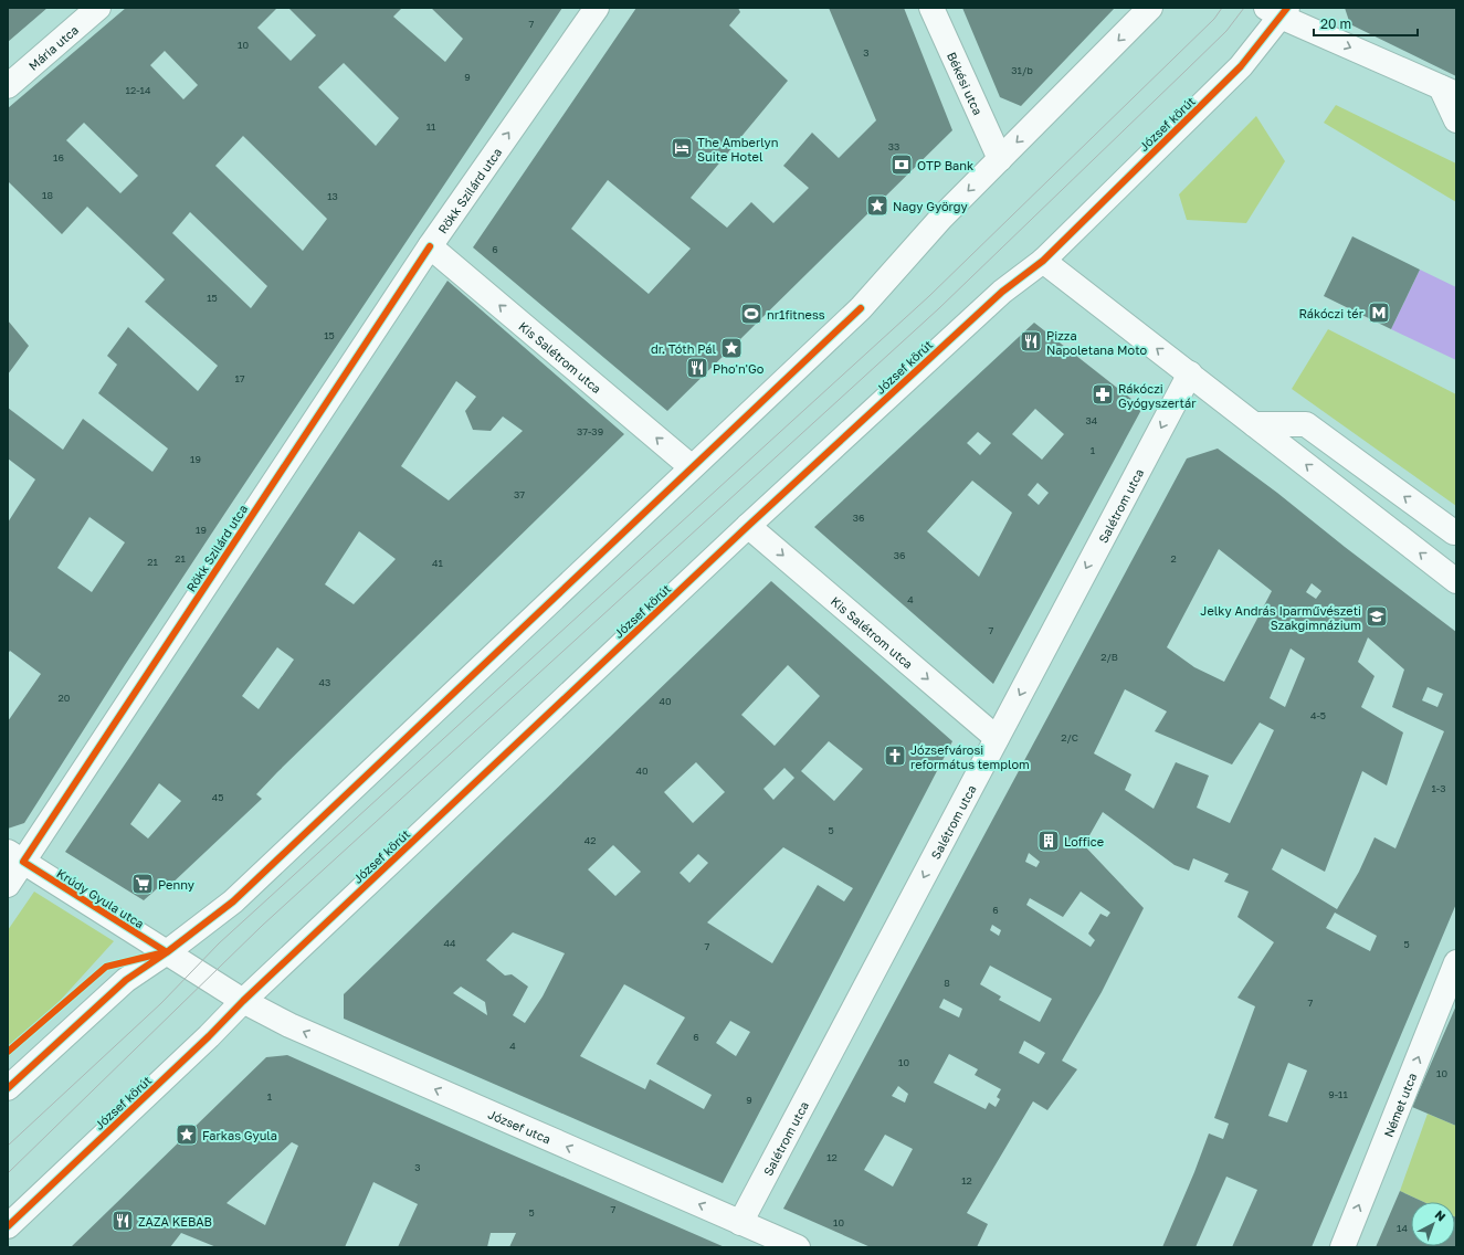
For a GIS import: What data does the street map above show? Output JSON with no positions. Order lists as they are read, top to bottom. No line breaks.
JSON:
{"streets":{"street":["Mária utca","Békési utca","József körút","Rökk Szilárd utca","Kis Salétrom utca","Salétrom utca","Krúdy Gyula utca","Német utca","József utca"]},"crossings":[["József körút","Kis Salétrom utca"],["József körút","Krúdy Gyula utca"],["József körút","József utca"],["Rökk Szilárd utca","Kis Salétrom utca"],["Rökk Szilárd utca","Krúdy Gyula utca"],["Kis Salétrom utca","Salétrom utca"],["Salétrom utca","József utca"],["Krúdy Gyula utca","József utca"]],"one_way":["Salétrom utca","Német utca","József utca"],"places":{"hotel":["The Amberlyn Suite Hotel"],"bank":["OTP Bank"],"place":["Nagy György","dr. Tóth Pál","Farkas Gyula"],"metro station":["Rákóczi tér"],"sports":["nr1fitness"],"restaurant":["Pizza Napoletana Moto","Pho'n'Go","ZAZA KEBAB"],"pharmacy":["Rákóczi Gyógyszertár"],"school or university":["Jelky András Iparművészeti Szakgimnázium"],"church":["Józsefvárosi református templom"],"building":["Loffice"],"supermarket":["Penny"]},"house_numbers":["7","10","3","31/b","9","12-14","11","33","16","18","13","6","15","15","17","34","37-39","1","19","37","36","19","36","21","2","21","41","4","7","2/B","43","20","40","4-5","2/C","40","1-3","45","5","42","6","44","5","7","8","7","6","4","10","10","9-11","1","9","12","3","12","7","5","10","14"],"scale_bar":"20 m","north":"top right"}
